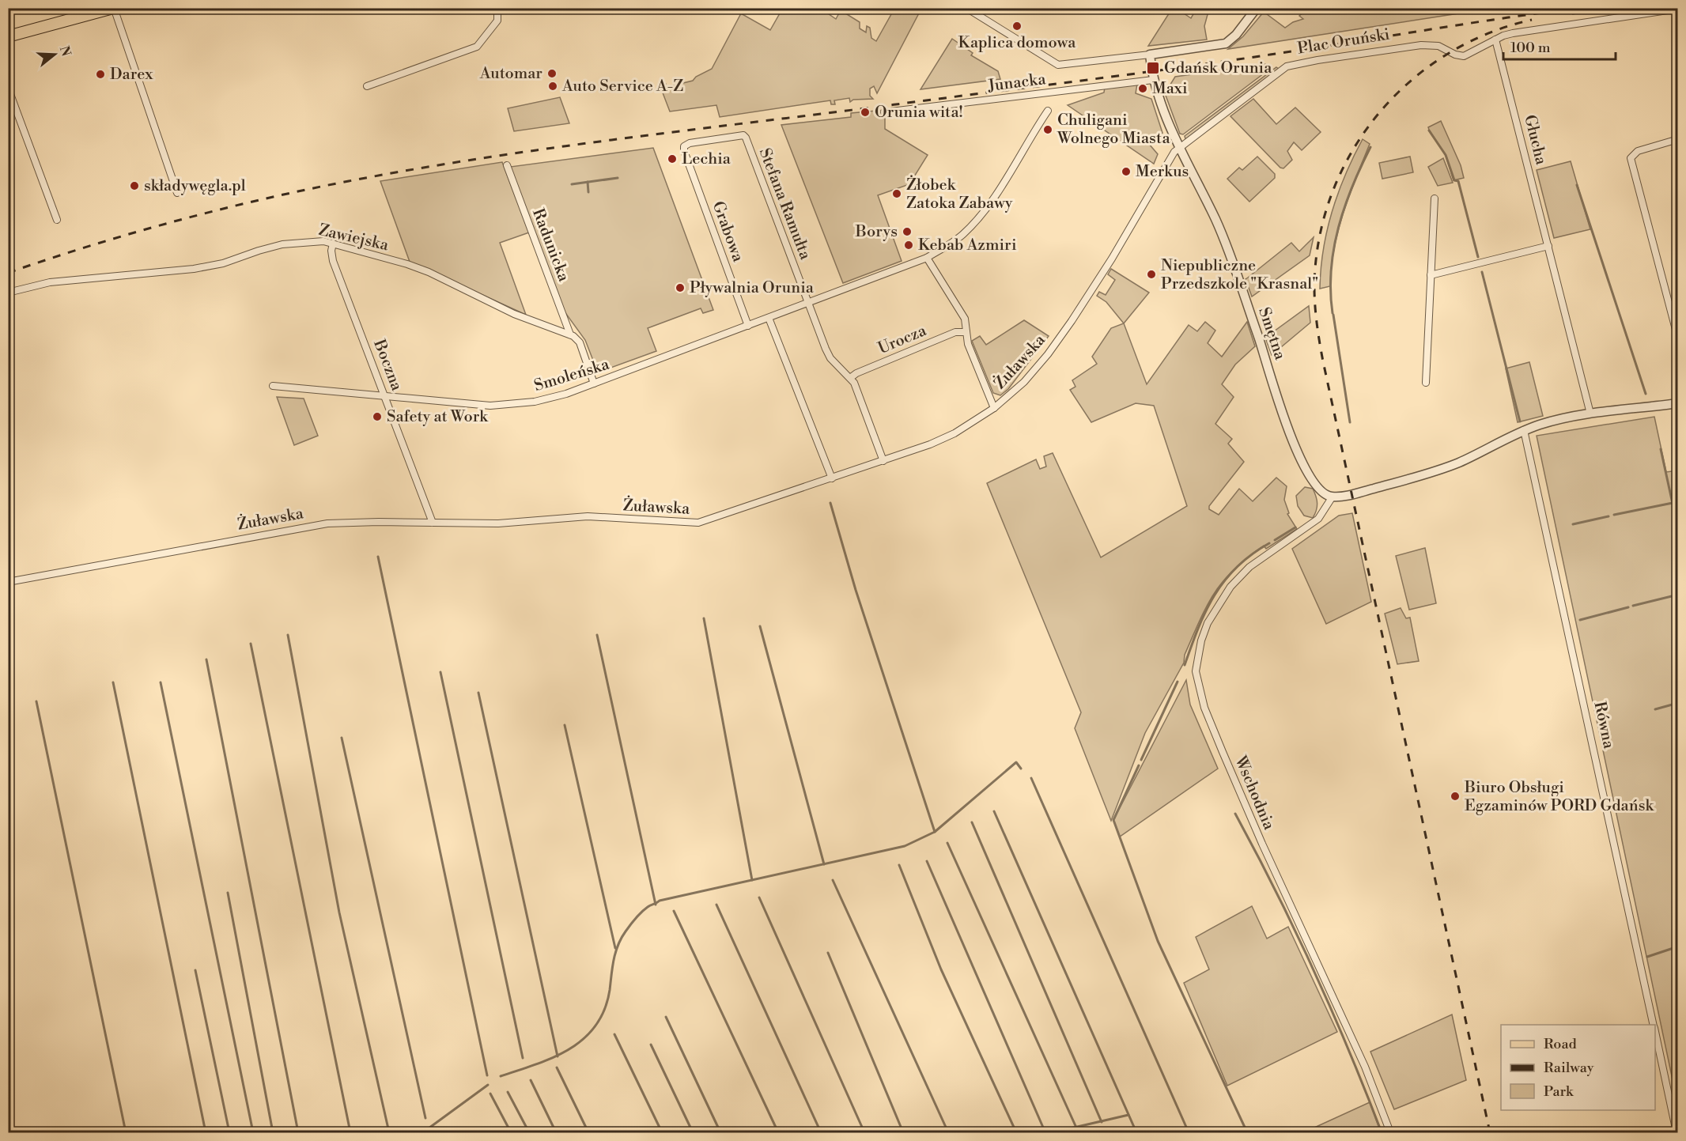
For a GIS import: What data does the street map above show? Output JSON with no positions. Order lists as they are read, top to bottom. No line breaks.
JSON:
{"streets":{"street":["Plac Oruński","Junacka","Głucha","Stefana Ramułta","Grabowa","Zawiejska","Radunicka","Smętna","Urocza","Żuławska","Boczna","Smoleńska","Równa","Wschodnia"]},"crossings":[["Plac Oruński","Głucha"],["Plac Oruński","Smętna"],["Plac Oruński","Żuławska"],["Stefana Ramułta","Grabowa"],["Stefana Ramułta","Urocza"],["Stefana Ramułta","Żuławska"],["Stefana Ramułta","Smoleńska"],["Grabowa","Smoleńska"],["Zawiejska","Radunicka"],["Zawiejska","Boczna"],["Smętna","Żuławska"],["Smętna","Wschodnia"],["Żuławska","Boczna"],["Boczna","Smoleńska"]],"places":{"other":["Kaplica domowa","Automar","Darex","Auto Service A-Z","Maxi","Orunia wita!","Chuligani Wolnego Miasta","Lechia","Merkus","składywęgla.pl","Żłobek Zatoka Zabawy","Borys","Kebab Azmiri","Niepubliczne Przedszkole \"Krasnal\"","Pływalnia Orunia","Safety at Work","Biuro Obsługi Egzaminów PORD Gdańsk"],"transit":["Gdańsk Orunia"]},"legend":["Road","Railway","Park"],"scale_bar":"100 m","north":"right"}
